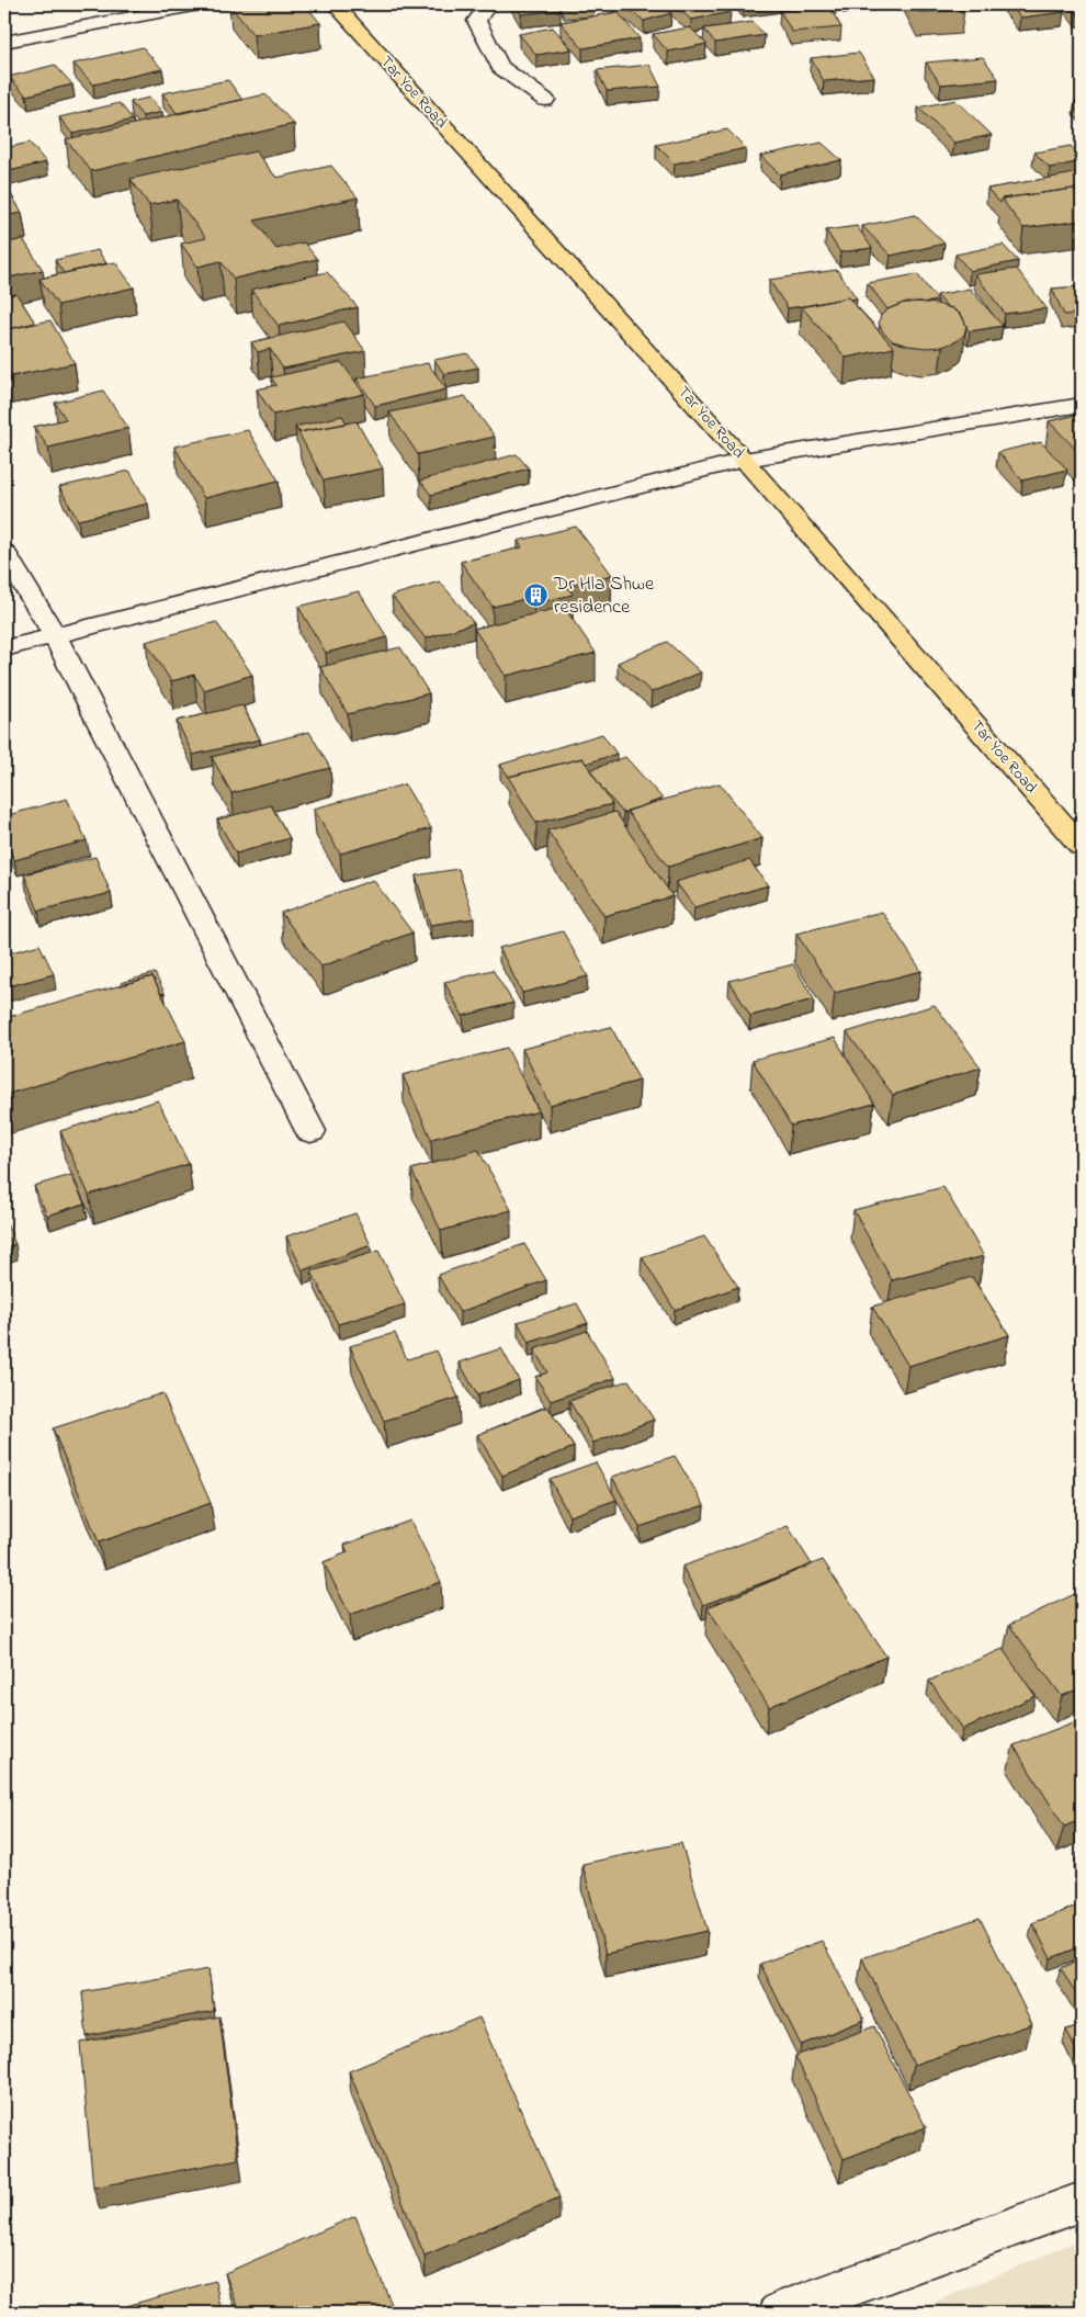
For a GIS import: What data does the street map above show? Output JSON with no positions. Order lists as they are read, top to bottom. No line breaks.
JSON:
{"streets":{"main road":["Tar Yoe Road"]},"places":{"building":["Dr Hla Shwe residence"]}}
